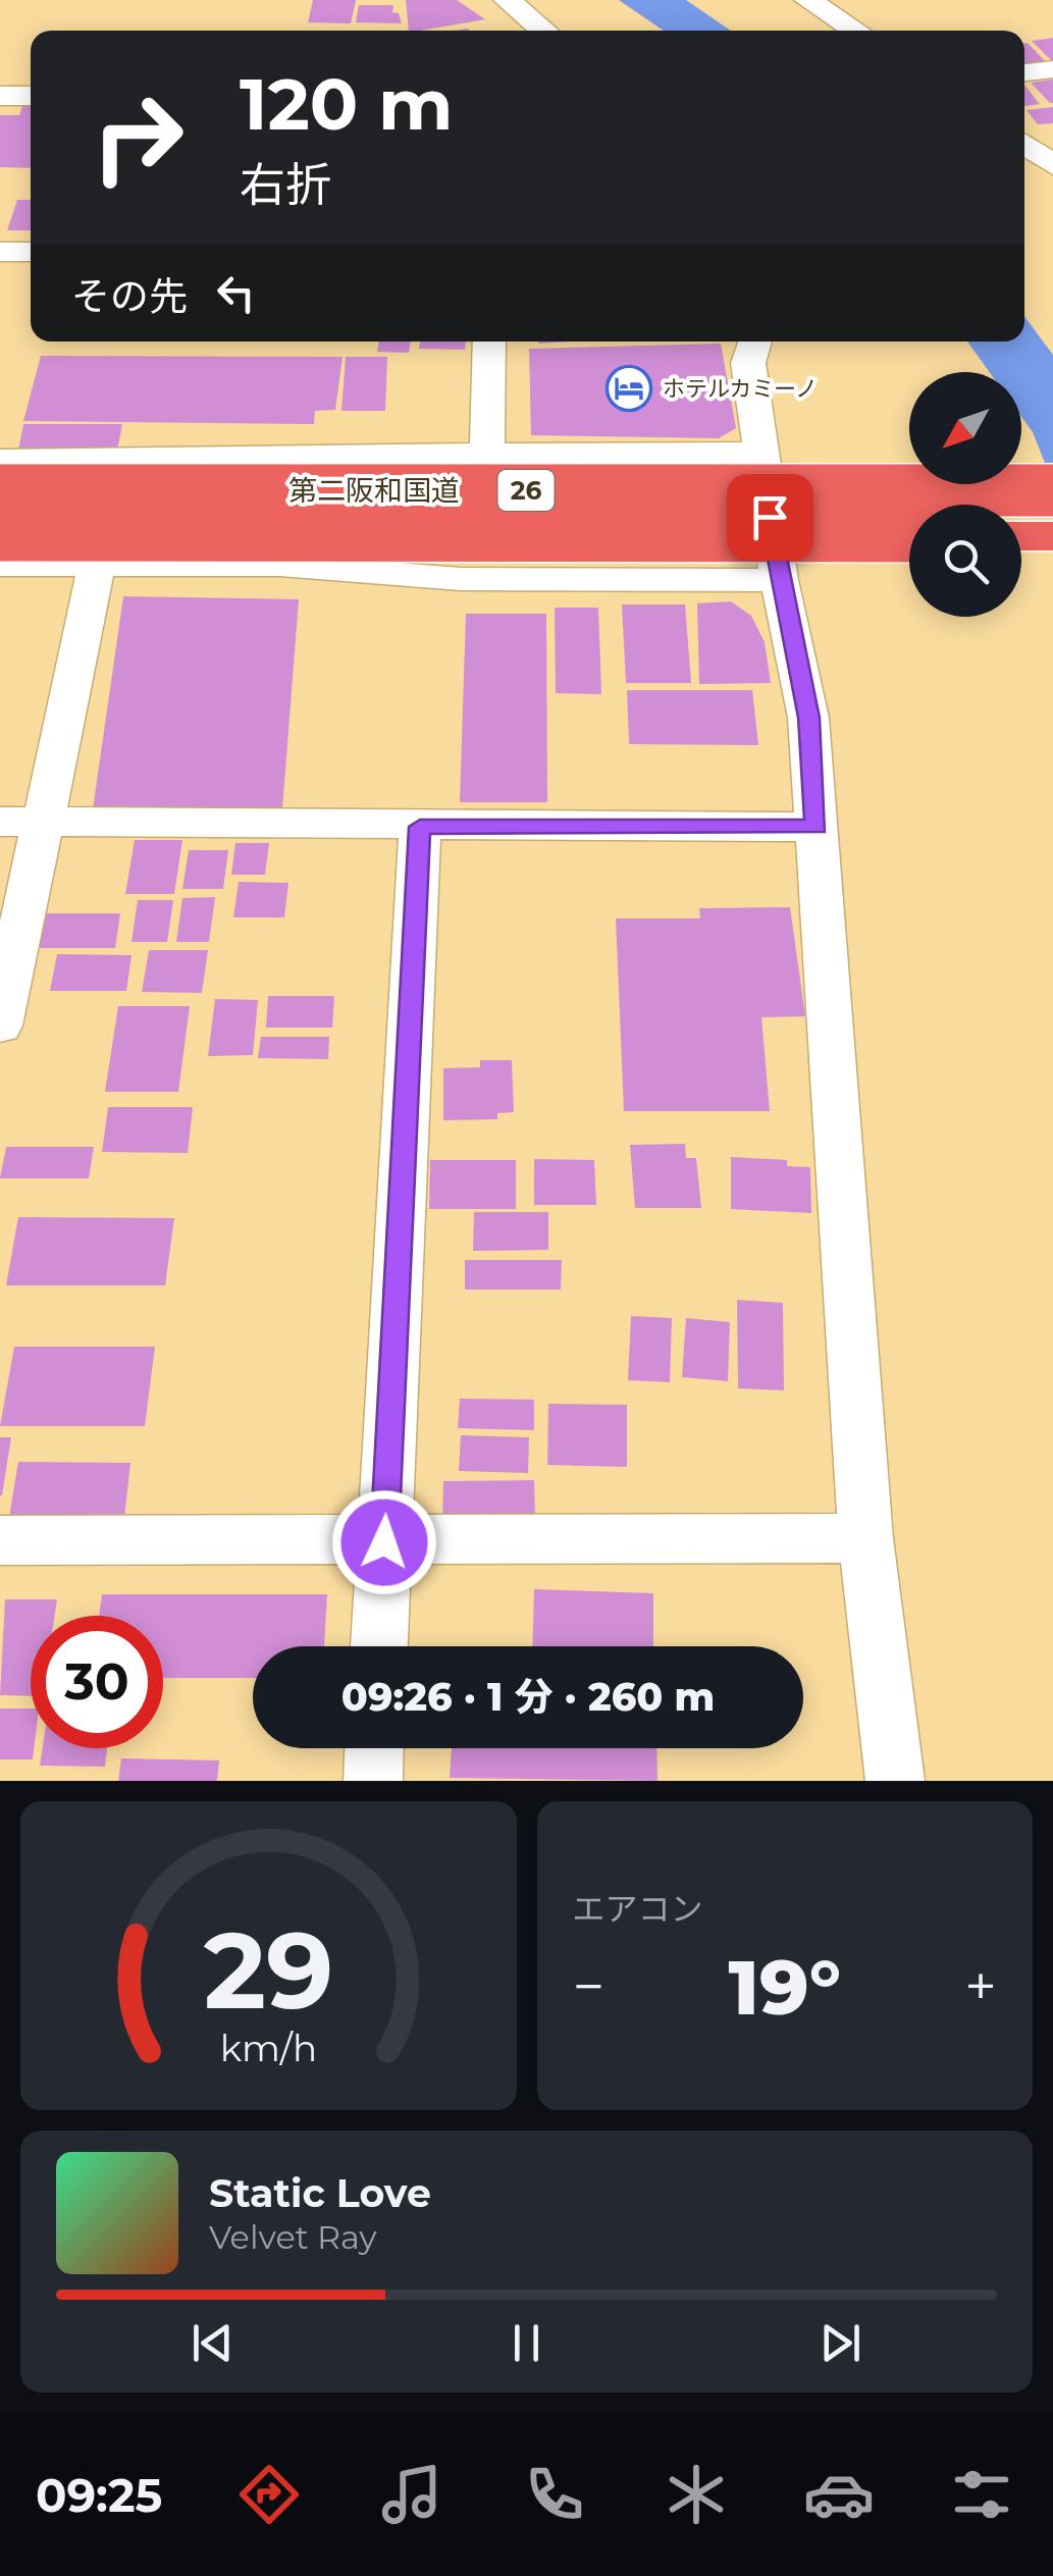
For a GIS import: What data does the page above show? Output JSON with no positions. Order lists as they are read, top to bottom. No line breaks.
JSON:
{"streets":{"highway":["第二阪和国道","26"]},"places":{"hotel":["ホテルカミーノ"]},"north":"bottom left","page":{"turn":["120 m","右折"],"then":"その先","limit":"30","trip":"09:26 · 1 分 · 260 m","tile":"エアコン","heat":["−","19°","+"],"song":["Static Love","Velvet Ray"],"tabs":"09:25","gauge":["29","km/h"]}}
